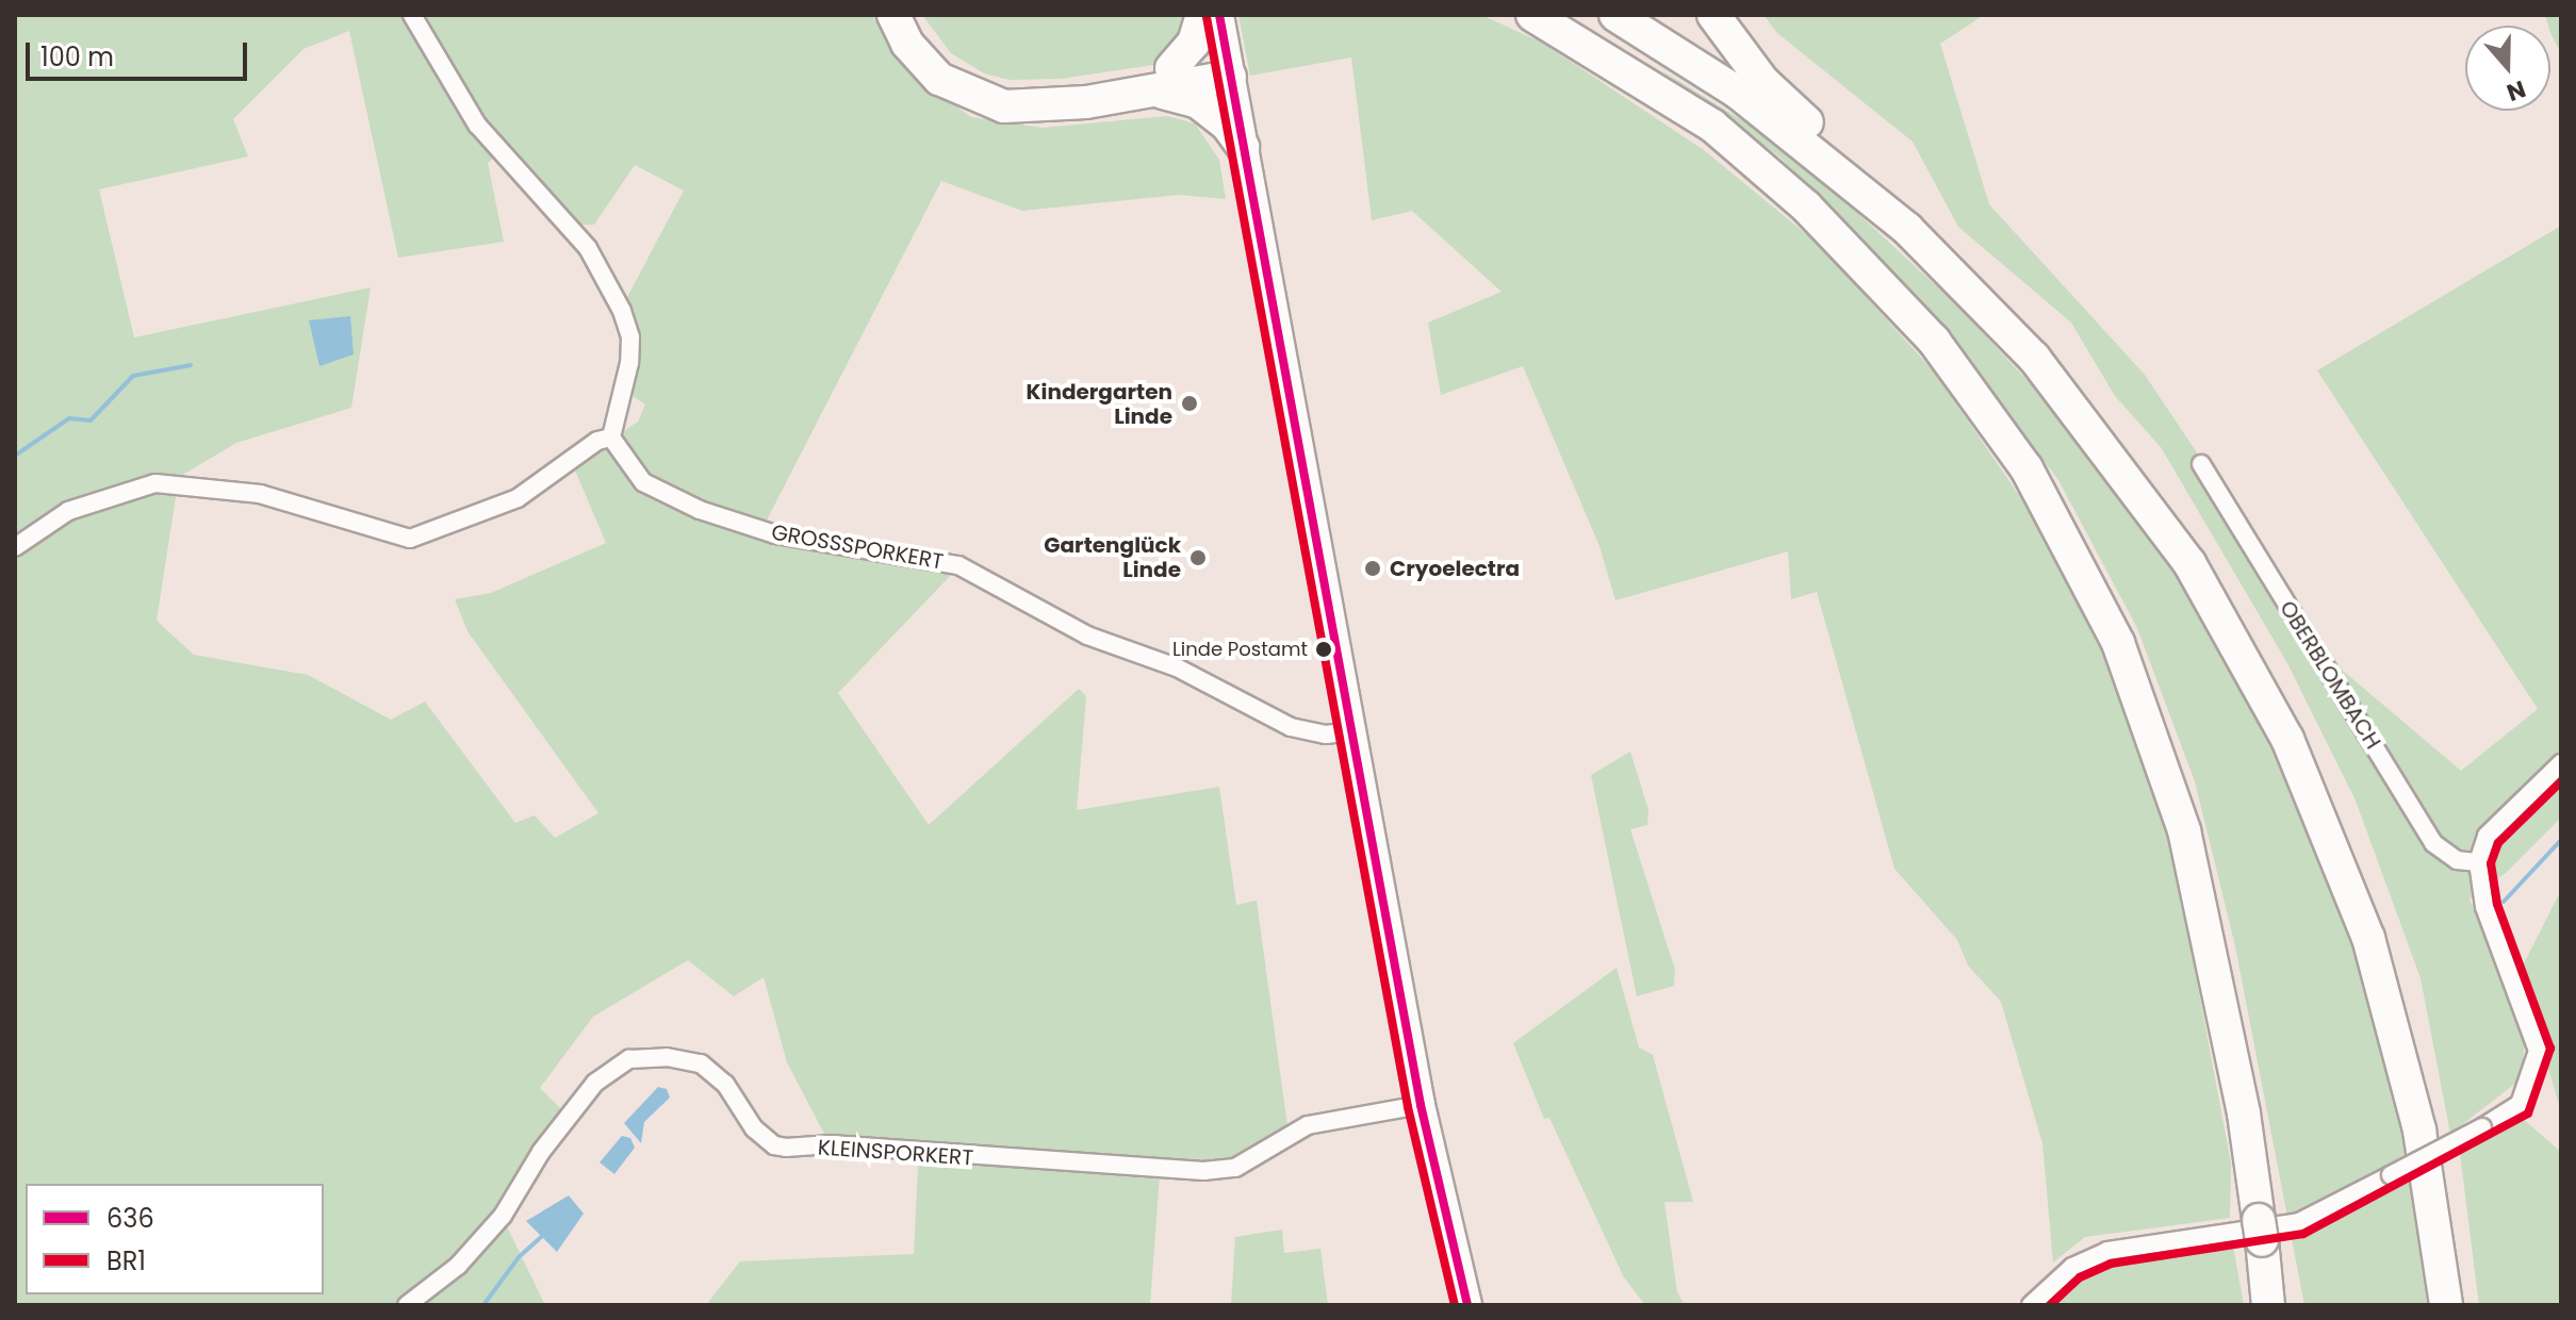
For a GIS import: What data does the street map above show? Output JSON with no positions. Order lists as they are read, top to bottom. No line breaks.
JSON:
{"streets":{"street":["GROSSSPORKERT","OBERBLOMBACH","KLEINSPORKERT"]},"places":["Kindergarten Linde","Gartenglück Linde","Cryoelectra","Linde Postamt"],"lines":["transit line 636","transit line BR1"],"legend":["636","BR1"],"scale_bar":"100 m","north":"bottom"}
